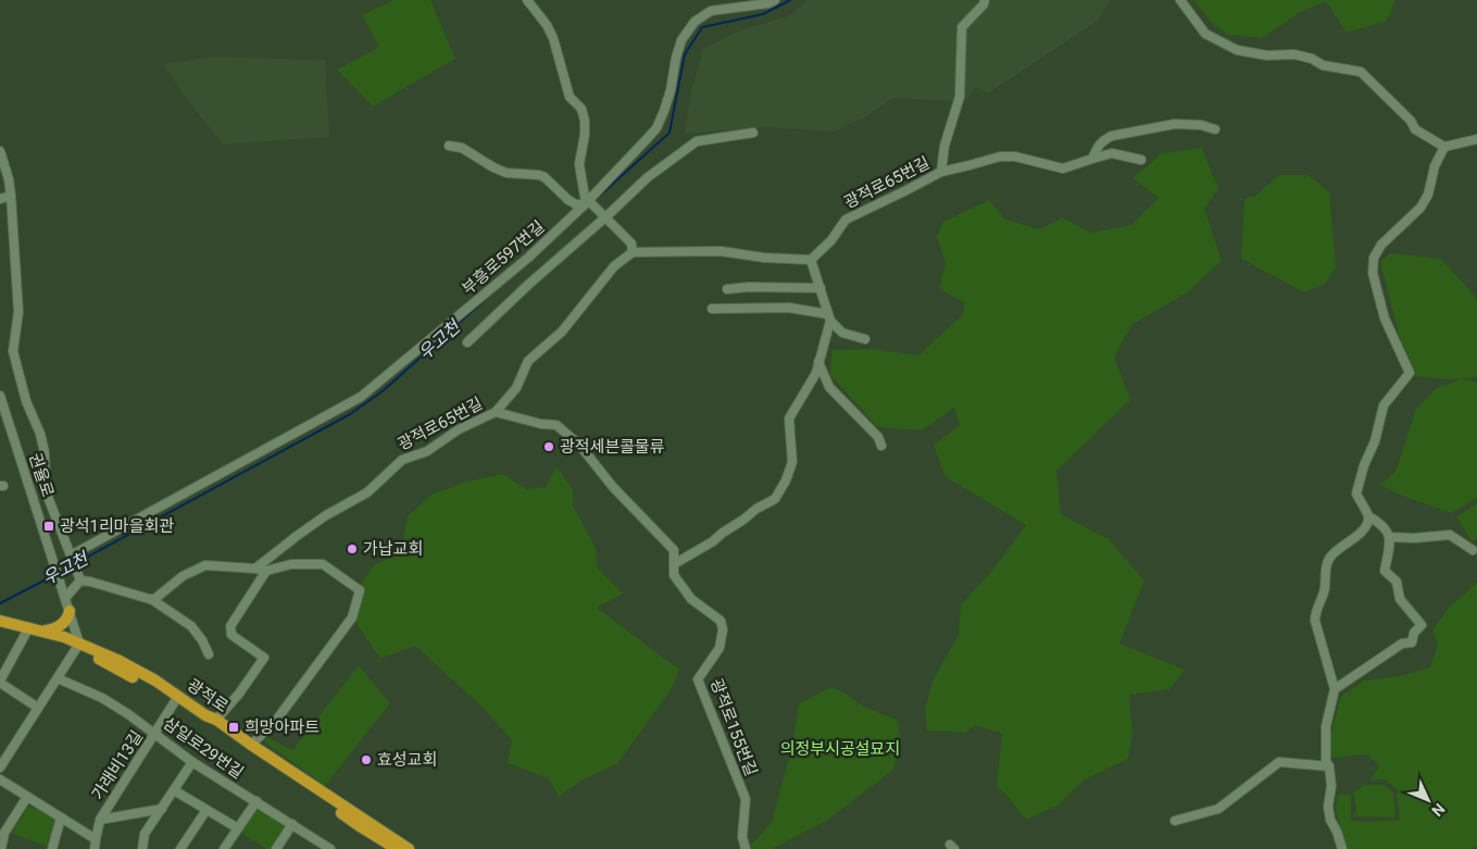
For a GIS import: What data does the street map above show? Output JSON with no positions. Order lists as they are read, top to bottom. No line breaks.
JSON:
{"streets":{"main road":["광적로"],"street":["광적로65번길","부흥로597번길","권율로","광적로155번길","삼일로29번길","가래비13길"]},"crossings":[["광적로65번길","광적로155번길"],["광적로","가래비13길"],["삼일로29번길","가래비13길"]],"water":["우고천"],"parks":["의정부시공설묘지"],"places":{"other":["광적세븐콜물류","가납교회","효성교회"],"transit":["광석1리마을회관","희망아파트"]},"north":"bottom right"}
